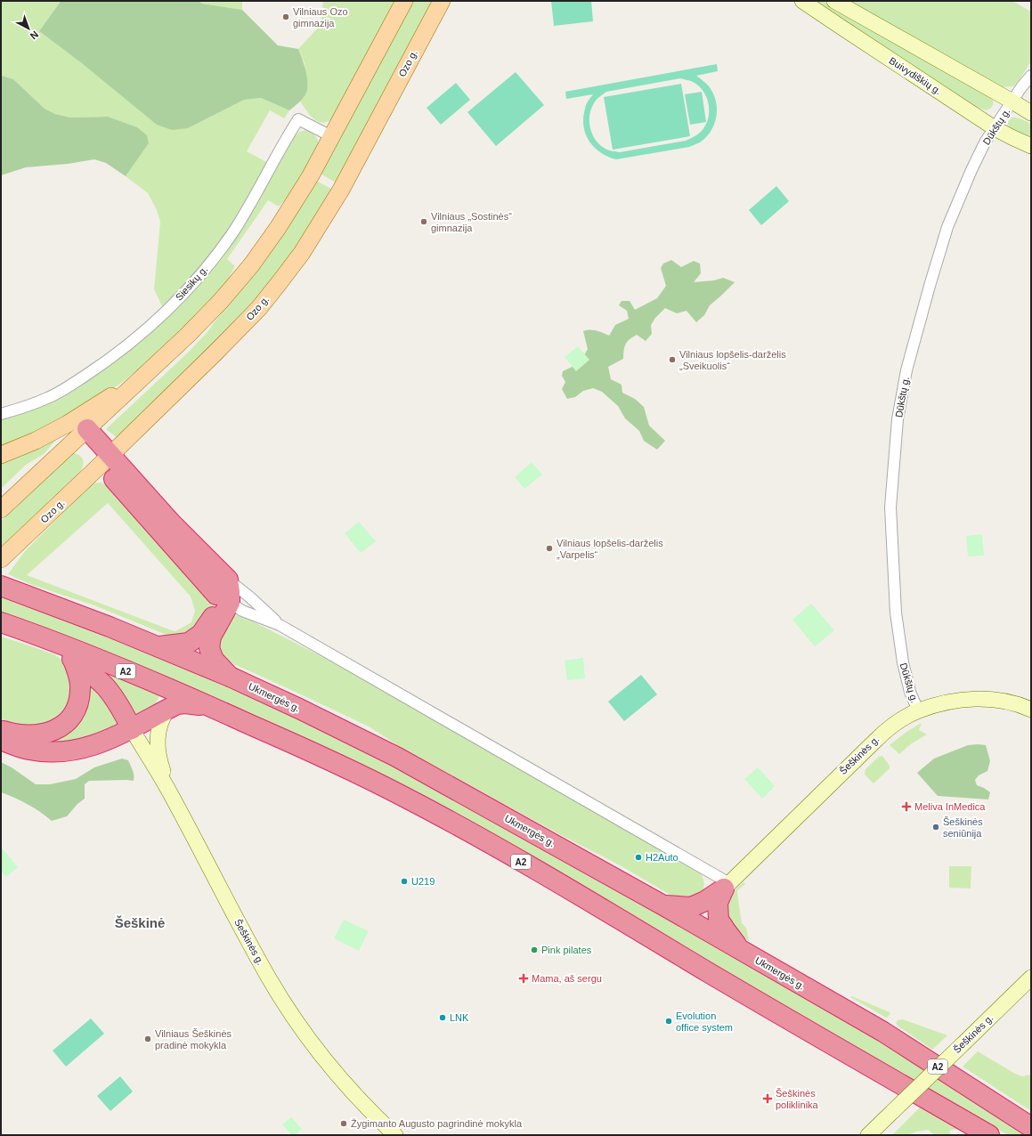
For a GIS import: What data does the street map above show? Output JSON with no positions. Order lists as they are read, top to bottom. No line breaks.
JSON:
{"streets":{"highway":["A2","Ukmergės g."],"main road":["Ozo g."],"street":["Buivydiškių g.","Dūkštų g.","Siesikų g.","Šeškinės g."]},"crossings":[["Buivydiškių g.","Dūkštų g."],["Dūkštų g.","Šeškinės g."]],"districts":["Šeškinė"],"places":{"other":["Vilniaus Ozo gimnazija","Vilniaus „Sostinės“ gimnazija","Vilniaus lopšelis-darželis „Sveikuolis“","Vilniaus lopšelis-darželis „Varpelis“","Šeškinės seniūnija","H2Auto","U219","Pink pilates","LNK","Evolution office system","Vilniaus Šeškinės pradinė mokykla","Žygimanto Augusto pagrindinė mokykla"],"health":["Meliva InMedica","Mama, aš sergu","Šeškinės poliklinika"]},"north":"bottom right"}
